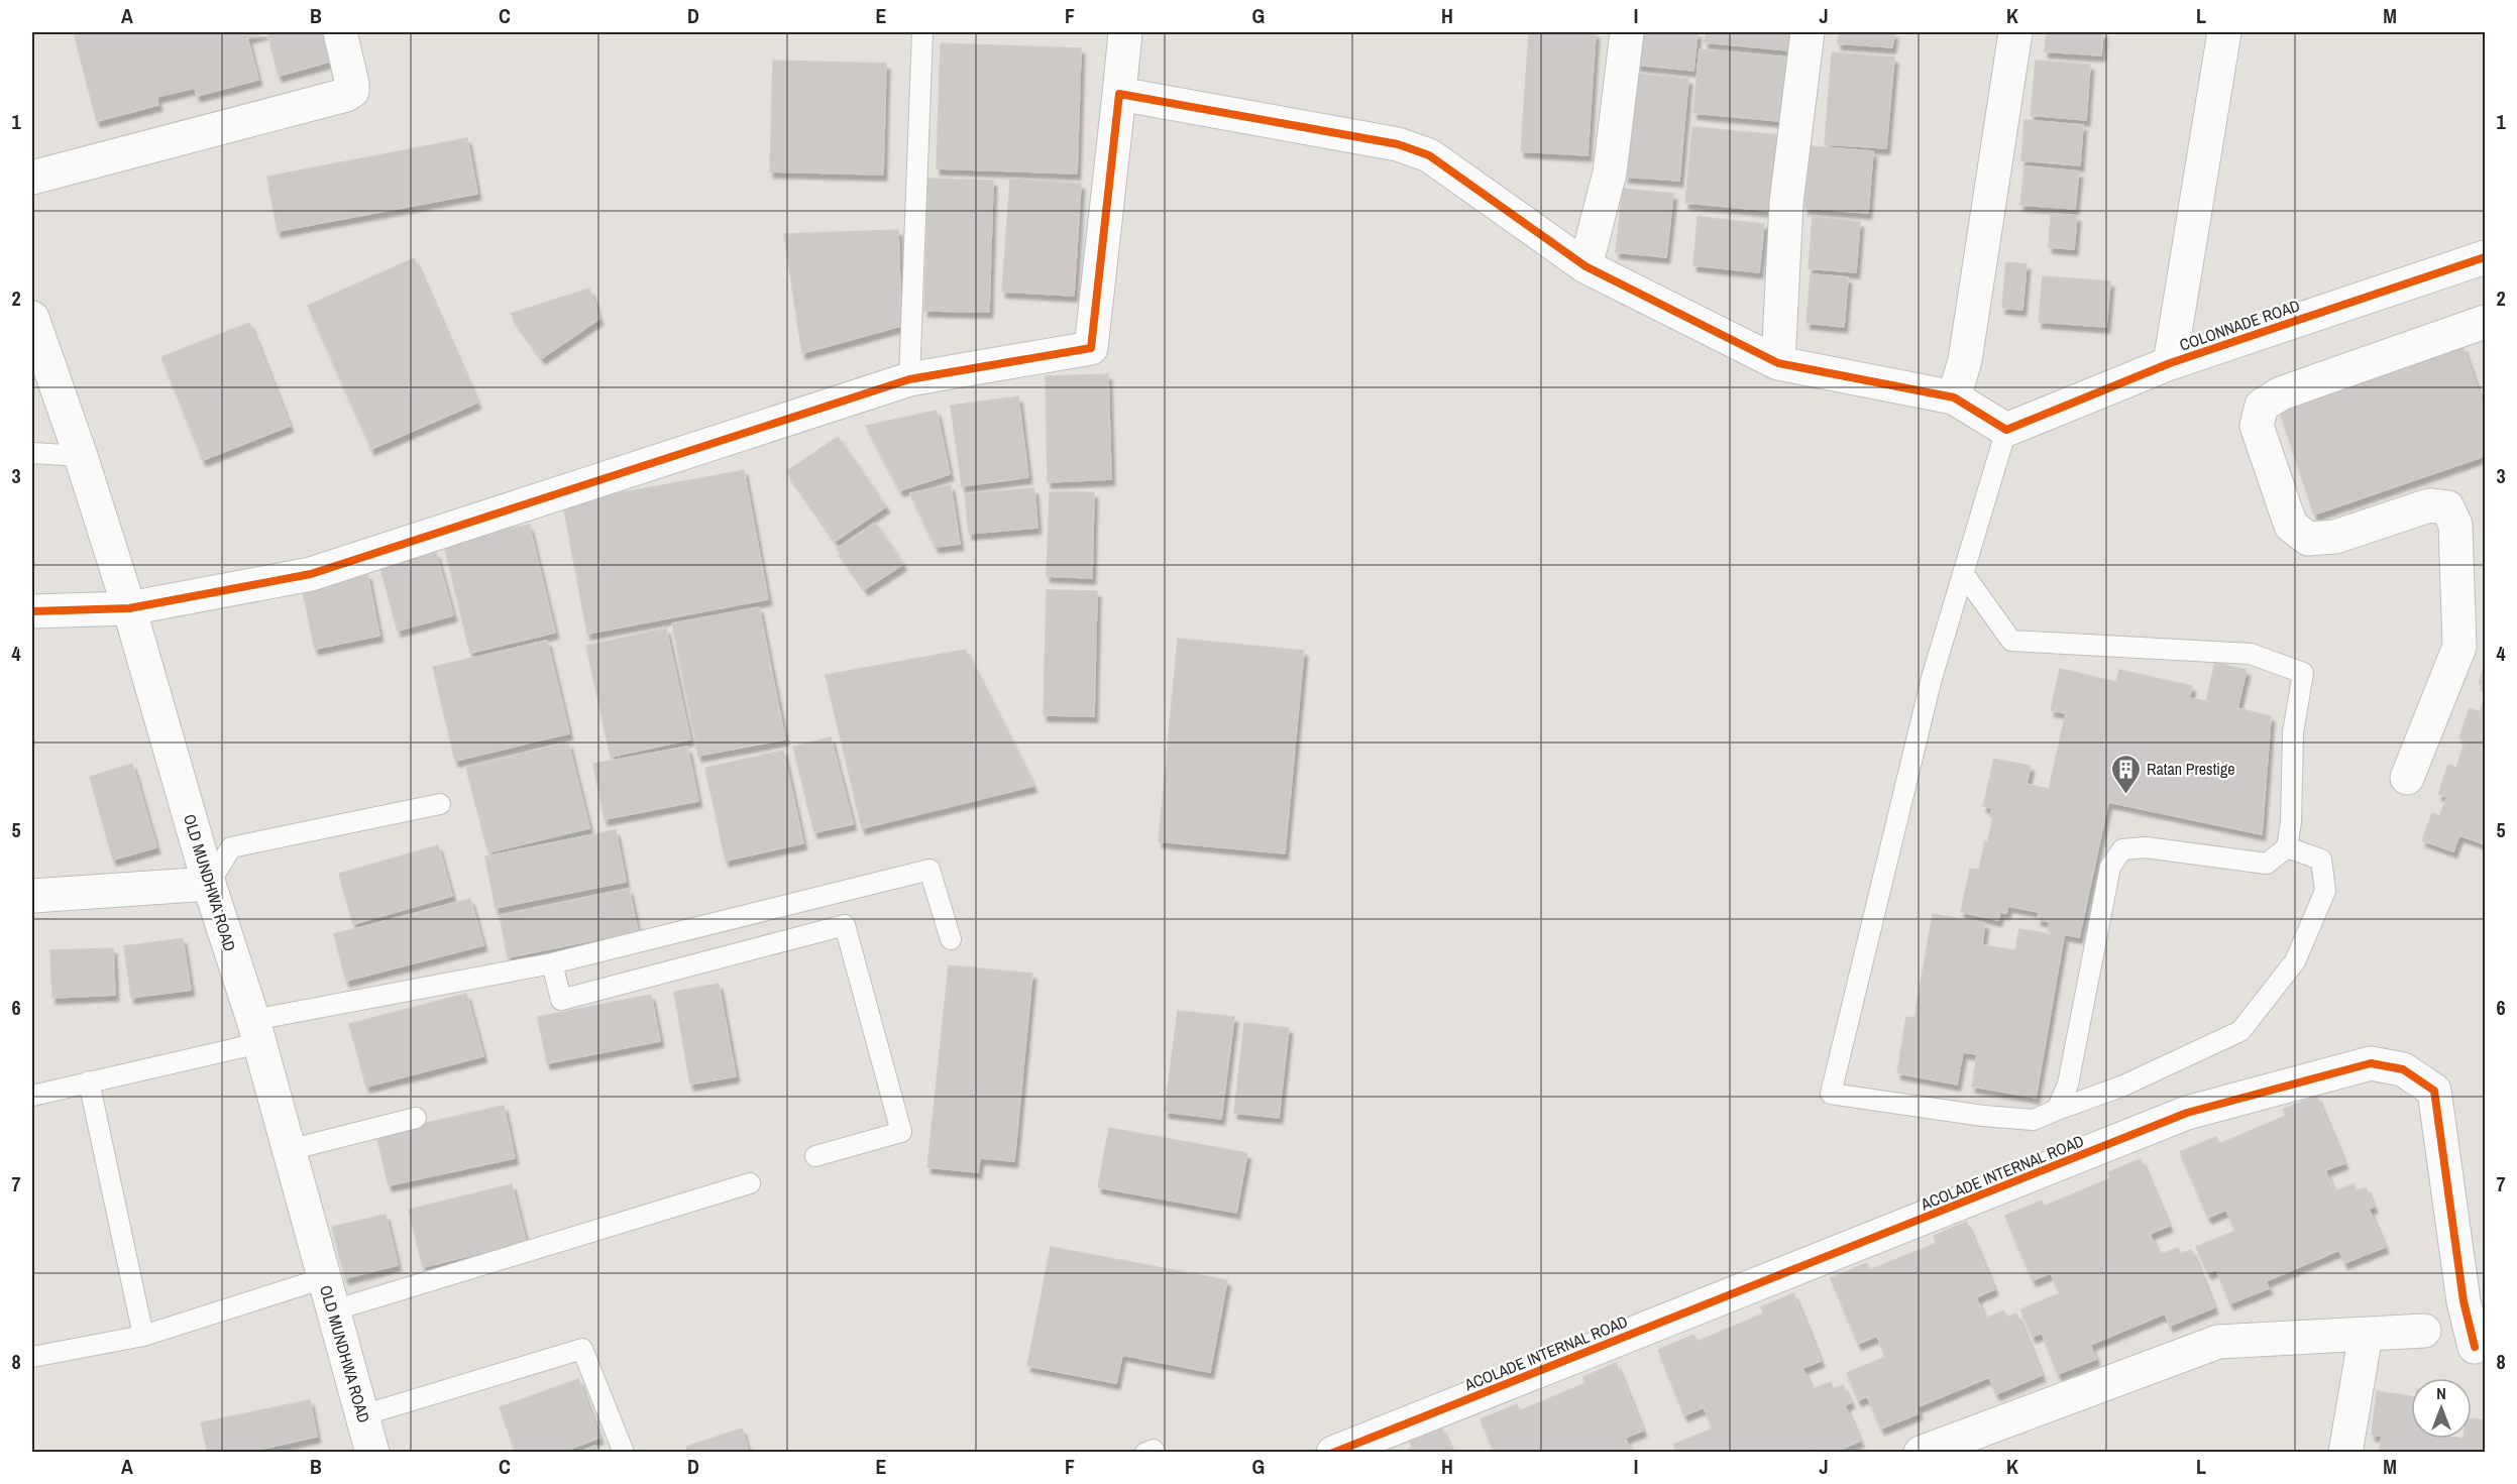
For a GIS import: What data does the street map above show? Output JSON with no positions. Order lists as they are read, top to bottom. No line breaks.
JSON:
{"streets":{"street":["COLONNADE ROAD","OLD MUNDHWA ROAD","ACOLADE INTERNAL ROAD"]},"places":{"building":["Ratan Prestige"]},"north":"top","grid":{"columns":["A","B","C","D","E","F","G","H","I","J","K","L","M"],"rows":["1","2","3","4","5","6","7","8"]}}
